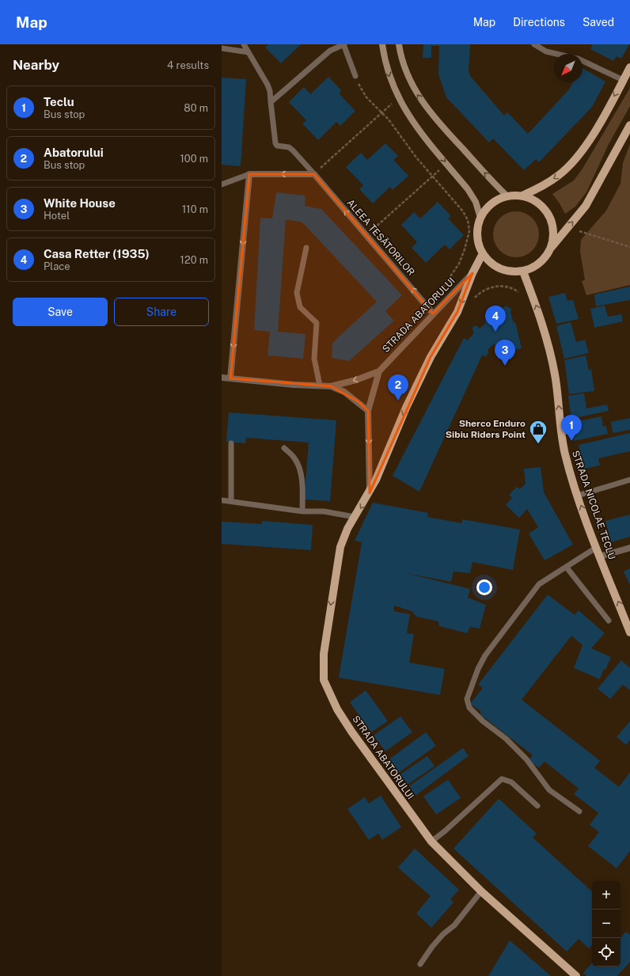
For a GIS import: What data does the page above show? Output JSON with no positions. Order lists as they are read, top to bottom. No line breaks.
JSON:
{"streets":{"main road":["STRADA ABATORULUI","STRADA NICOLAE TECLU"],"street":["ALEEA ȚESĂTORILOR"]},"crossings":[["ALEEA ȚESĂTORILOR","STRADA ABATORULUI"],["STRADA ABATORULUI","STRADA NICOLAE TECLU"]],"one_way":["ALEEA ȚESĂTORILOR","STRADA ABATORULUI","STRADA NICOLAE TECLU"],"places":{"shop":["Sherco Enduro Sibiu Riders Point"]},"north":"bottom left","page":{"header":"Map","nav":["Map","Directions","Saved"],"heading":["Nearby","4 results"],"list":[{"mark":"1","name":"Teclu","note":"Bus stop","value":"80 m"},{"mark":"2","name":"Abatorului","note":"Bus stop","value":"100 m"},{"mark":"3","name":"White House","note":"Hotel","value":"110 m"},{"mark":"4","name":"Casa Retter (1935)","note":"Place","value":"120 m"}],"buttons":["Save","Share"],"pins":["4","3","2","1"],"map_buttons":["+","−"]}}
